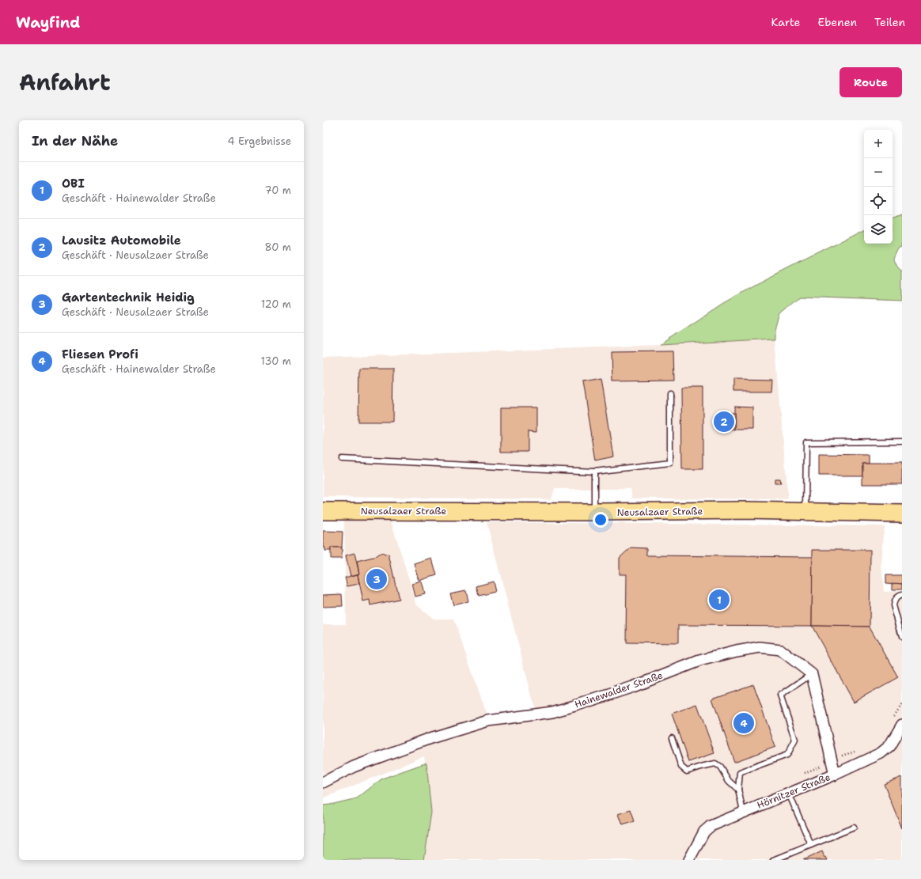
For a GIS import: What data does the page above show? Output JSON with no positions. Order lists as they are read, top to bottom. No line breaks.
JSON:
{"streets":{"main road":["Neusalzaer Straße"],"street":["Hainewalder Straße","Hörnitzer Straße"]},"page":{"header":"Wayfind","nav":["Karte","Ebenen","Teilen"],"title":"Anfahrt","buttons":"Route","heading":["In der Nähe","4 Ergebnisse"],"map_buttons":["+","−"],"list":[{"mark":"1","name":"OBI","note":"Geschäft · Hainewalder Straße","value":"70 m"},{"mark":"2","name":"Lausitz Automobile","note":"Geschäft · Neusalzaer Straße","value":"80 m"},{"mark":"3","name":"Gartentechnik Heidig","note":"Geschäft · Neusalzaer Straße","value":"120 m"},{"mark":"4","name":"Fliesen Profi","note":"Geschäft · Hainewalder Straße","value":"130 m"}],"pins":["2","3","1","4"]}}
